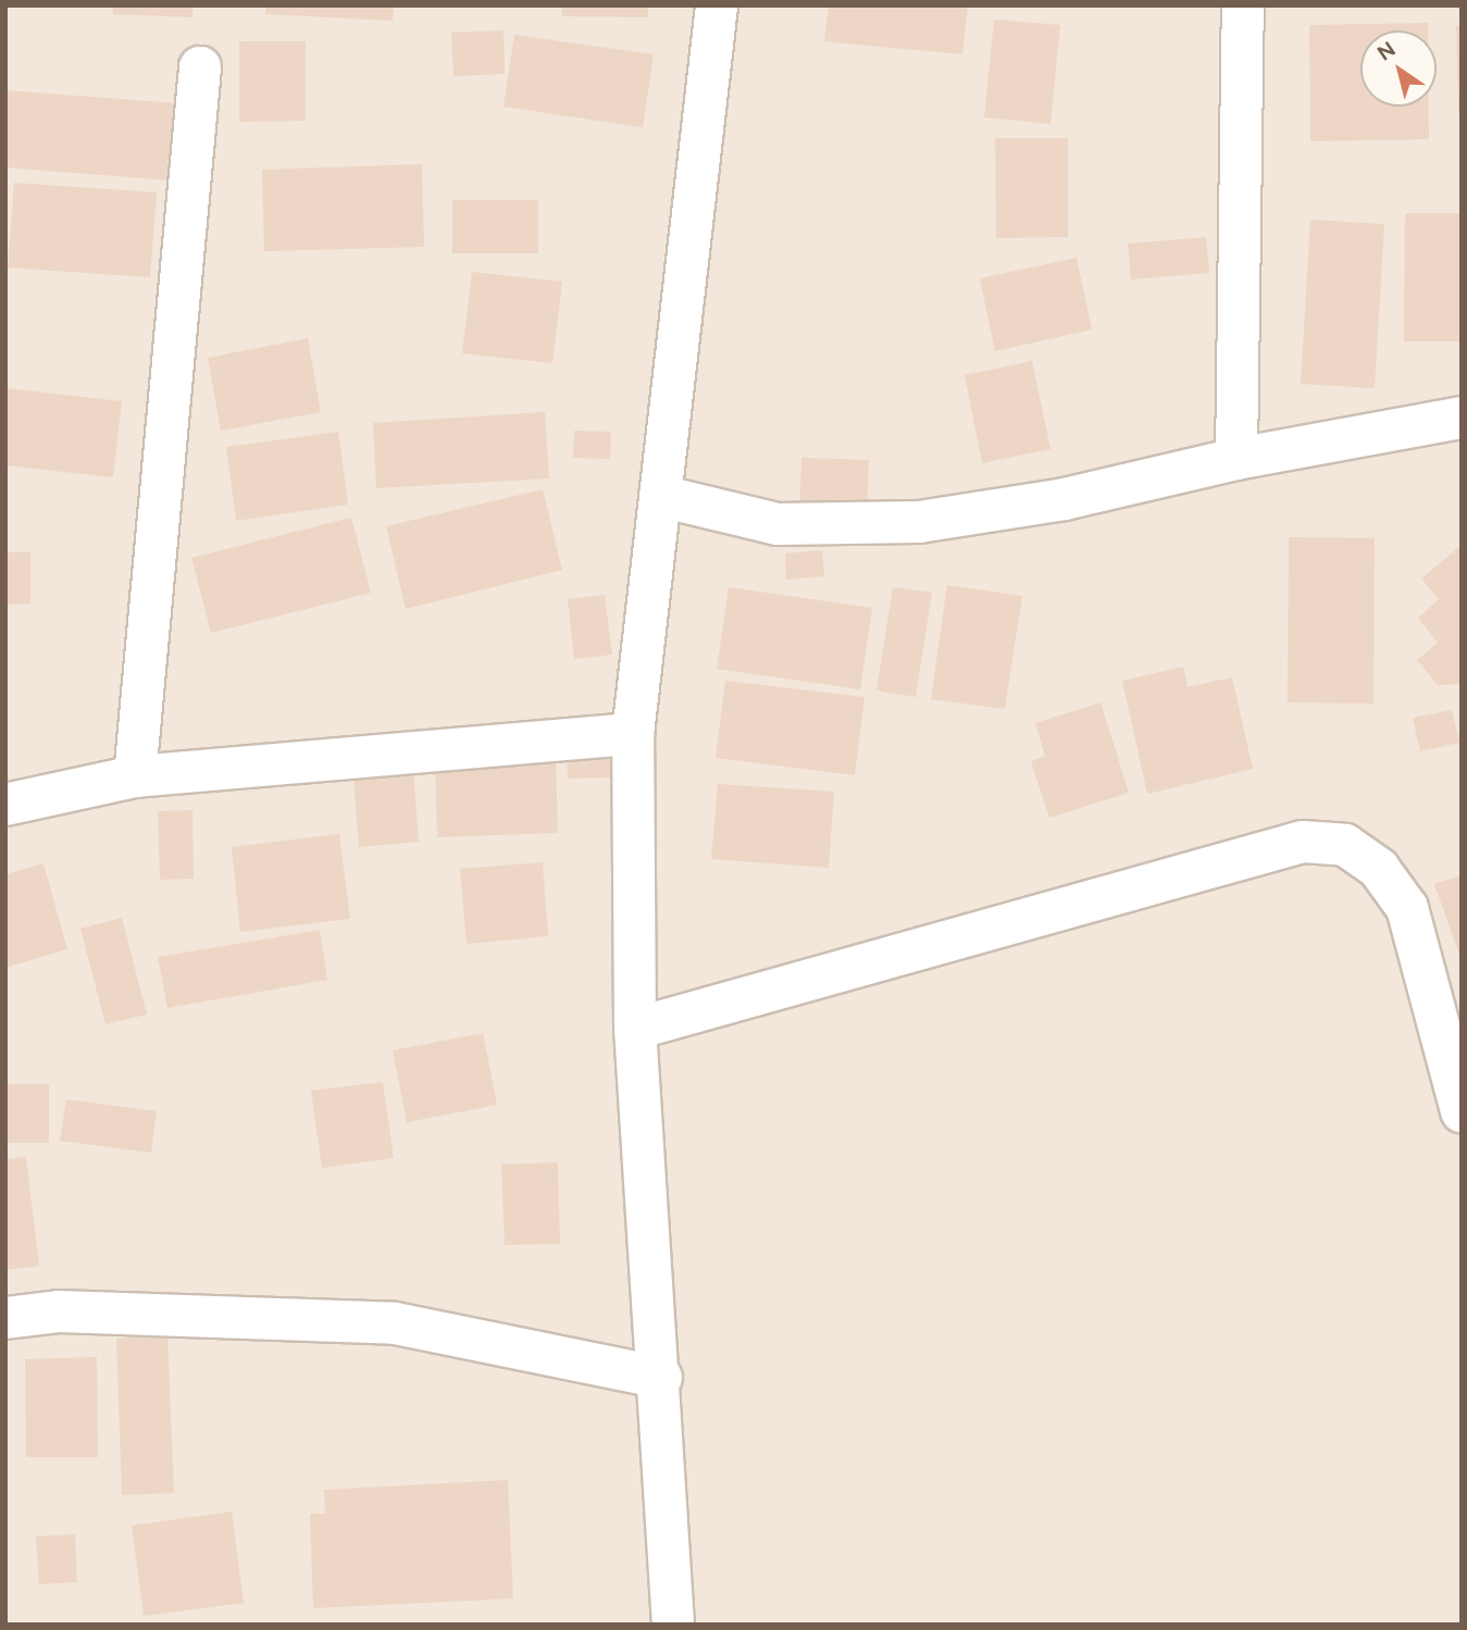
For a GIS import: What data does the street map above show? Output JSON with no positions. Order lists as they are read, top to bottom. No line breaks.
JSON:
{"north":"top left"}
